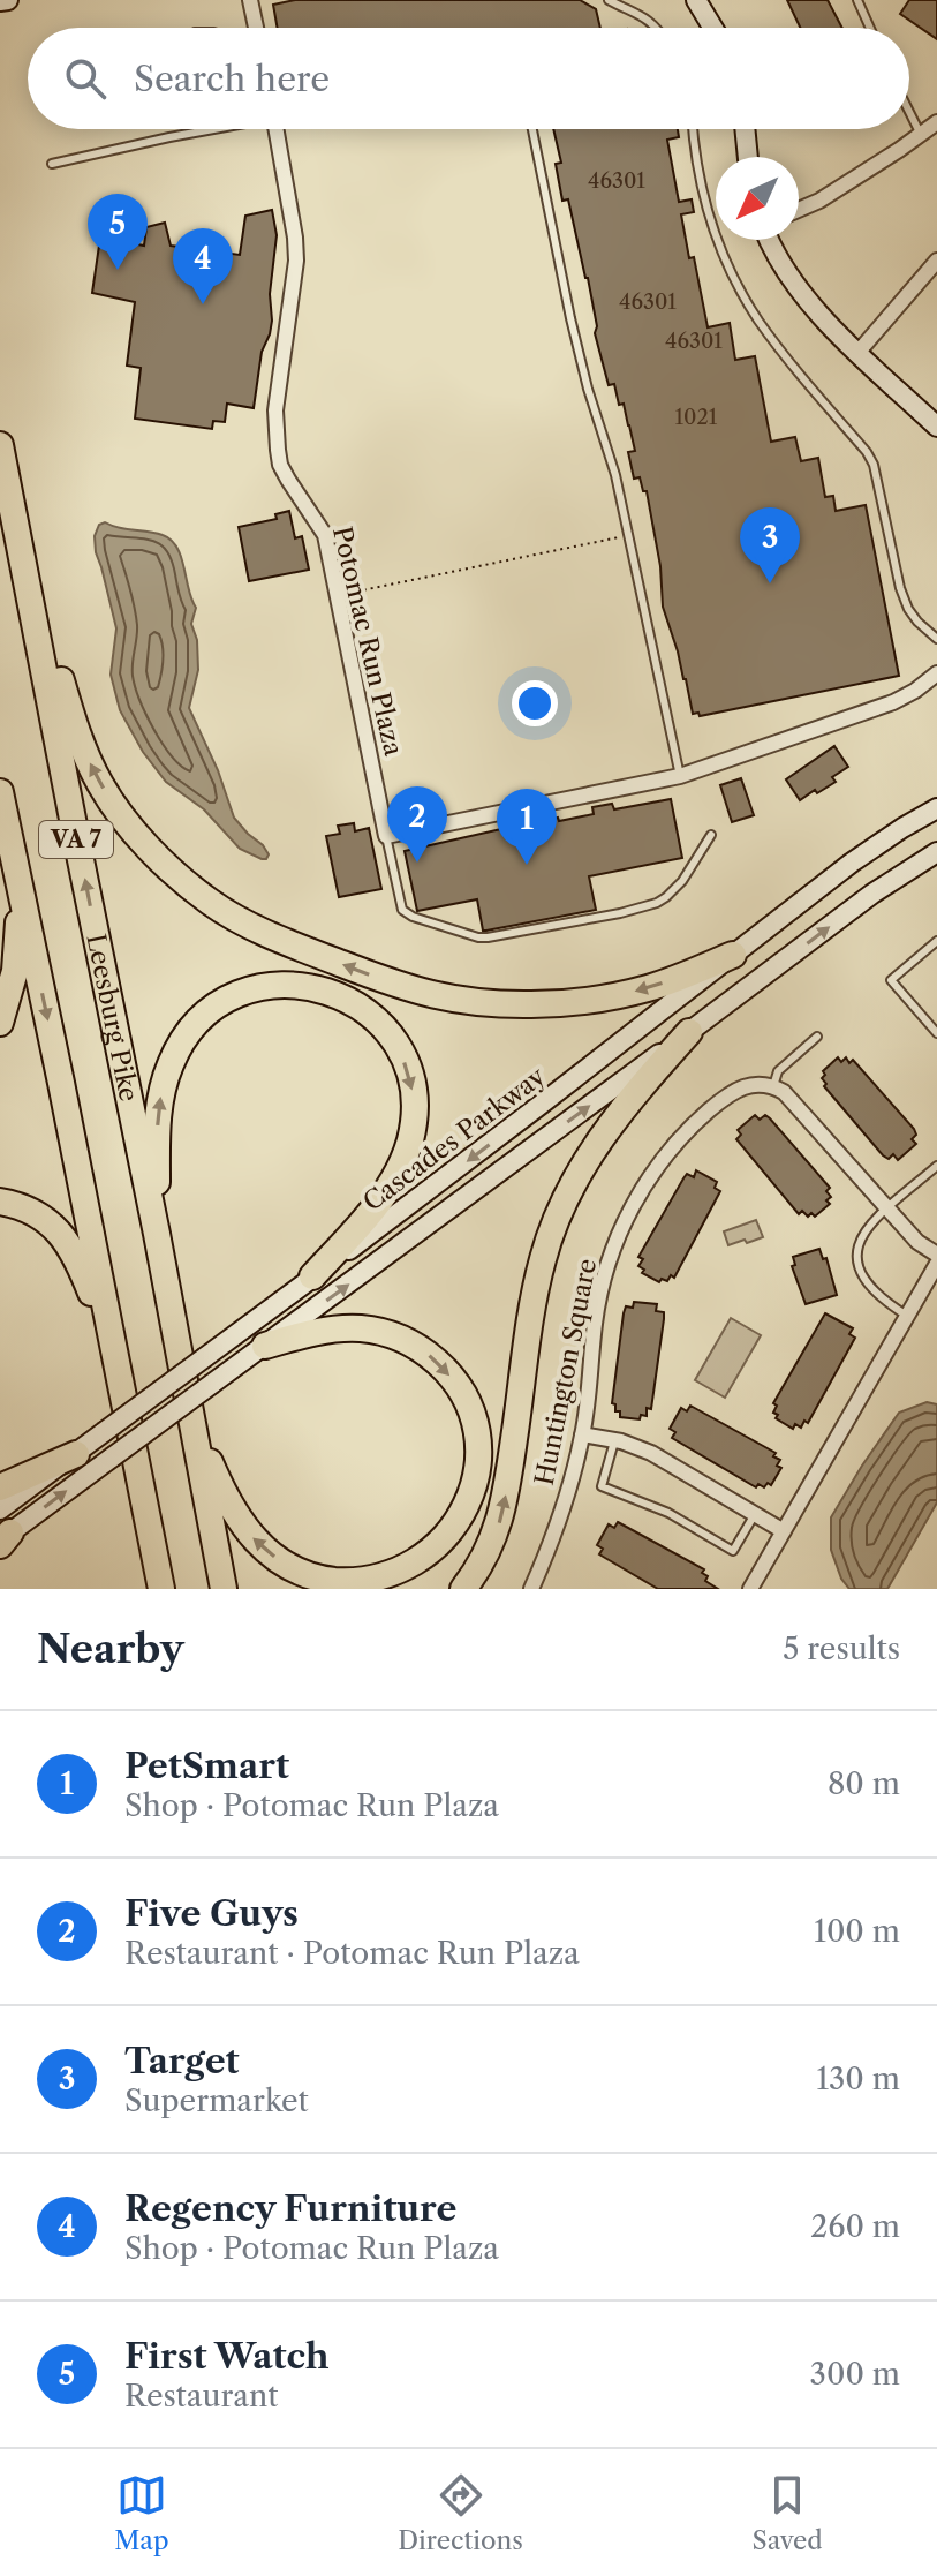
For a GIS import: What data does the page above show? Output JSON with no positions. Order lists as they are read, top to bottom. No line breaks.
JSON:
{"streets":{"highway":["VA 7","Leesburg Pike"],"main road":["Cascades Parkway"],"street":["Potomac Run Plaza","Huntington Square"]},"house_numbers":["46301","46301","46301","1021"],"north":"bottom left","page":{"search":"Search here","pins":["5","4","3","2","1"],"heading":["Nearby","5 results"],"list":[{"mark":"1","name":"PetSmart","note":"Shop · Potomac Run Plaza","value":"80 m"},{"mark":"2","name":"Five Guys","note":"Restaurant · Potomac Run Plaza","value":"100 m"},{"mark":"3","name":"Target","note":"Supermarket","value":"130 m"},{"mark":"4","name":"Regency Furniture","note":"Shop · Potomac Run Plaza","value":"260 m"},{"mark":"5","name":"First Watch","note":"Restaurant","value":"300 m"}],"nav":["Map","Directions","Saved"]}}
